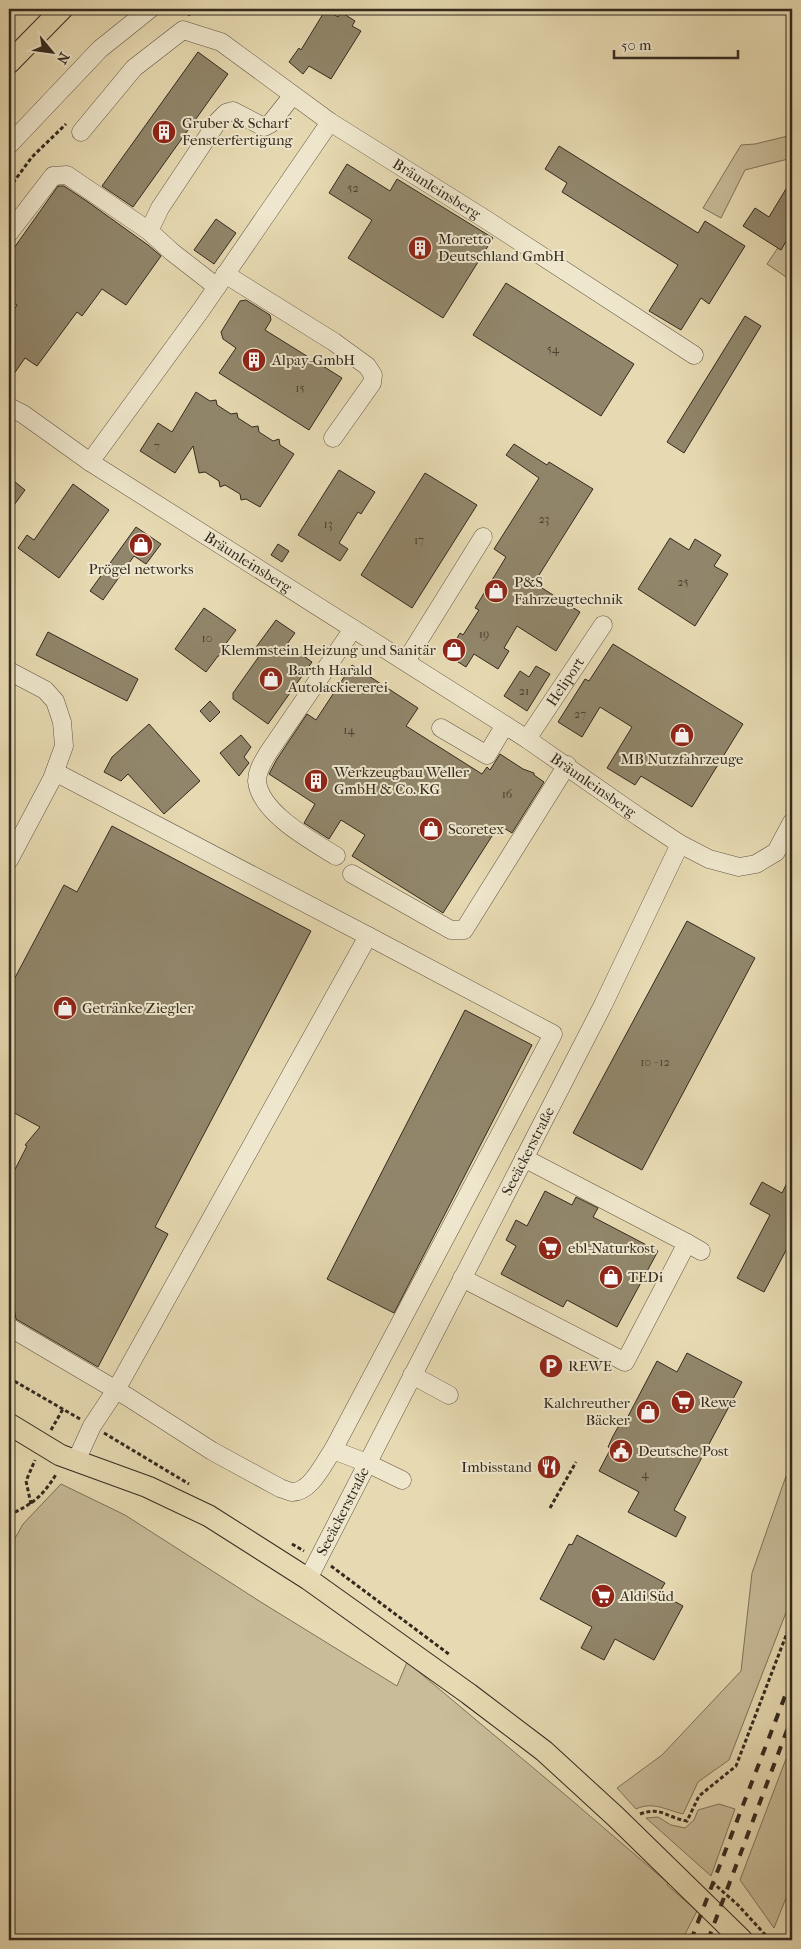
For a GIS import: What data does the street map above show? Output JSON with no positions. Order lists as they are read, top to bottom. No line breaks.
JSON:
{"streets":{"street":["Bräunleinsberg","Heliport","Seeäckerstraße"]},"crossings":[["Bräunleinsberg","Heliport"],["Bräunleinsberg","Seeäckerstraße"]],"places":{"building":["Gruber & Scharf Fensterfertigung","Moretto Deutschland GmbH","Alpay-GmbH","Werkzeugbau Weller GmbH & Co. KG"],"shop":["Prögel networks","P&S Fahrzeugtechnik","Klemmstein Heizung und Sanitär","Barth Harald Autolackiererei","MB Nutzfahrzeuge","Scoretex","Getränke Ziegler","TEDi","Kalchreuther Bäcker"],"supermarket":["ebl-Naturkost","Rewe","Aldi Süd"],"parking":["REWE"],"public building":["Deutsche Post"],"restaurant":["Imbisstand"]},"house_numbers":["52","54","15","7","23","13","17","25","19","10","21","27","14","16","10 - 12","4"],"scale_bar":"50 m","north":"bottom right"}
